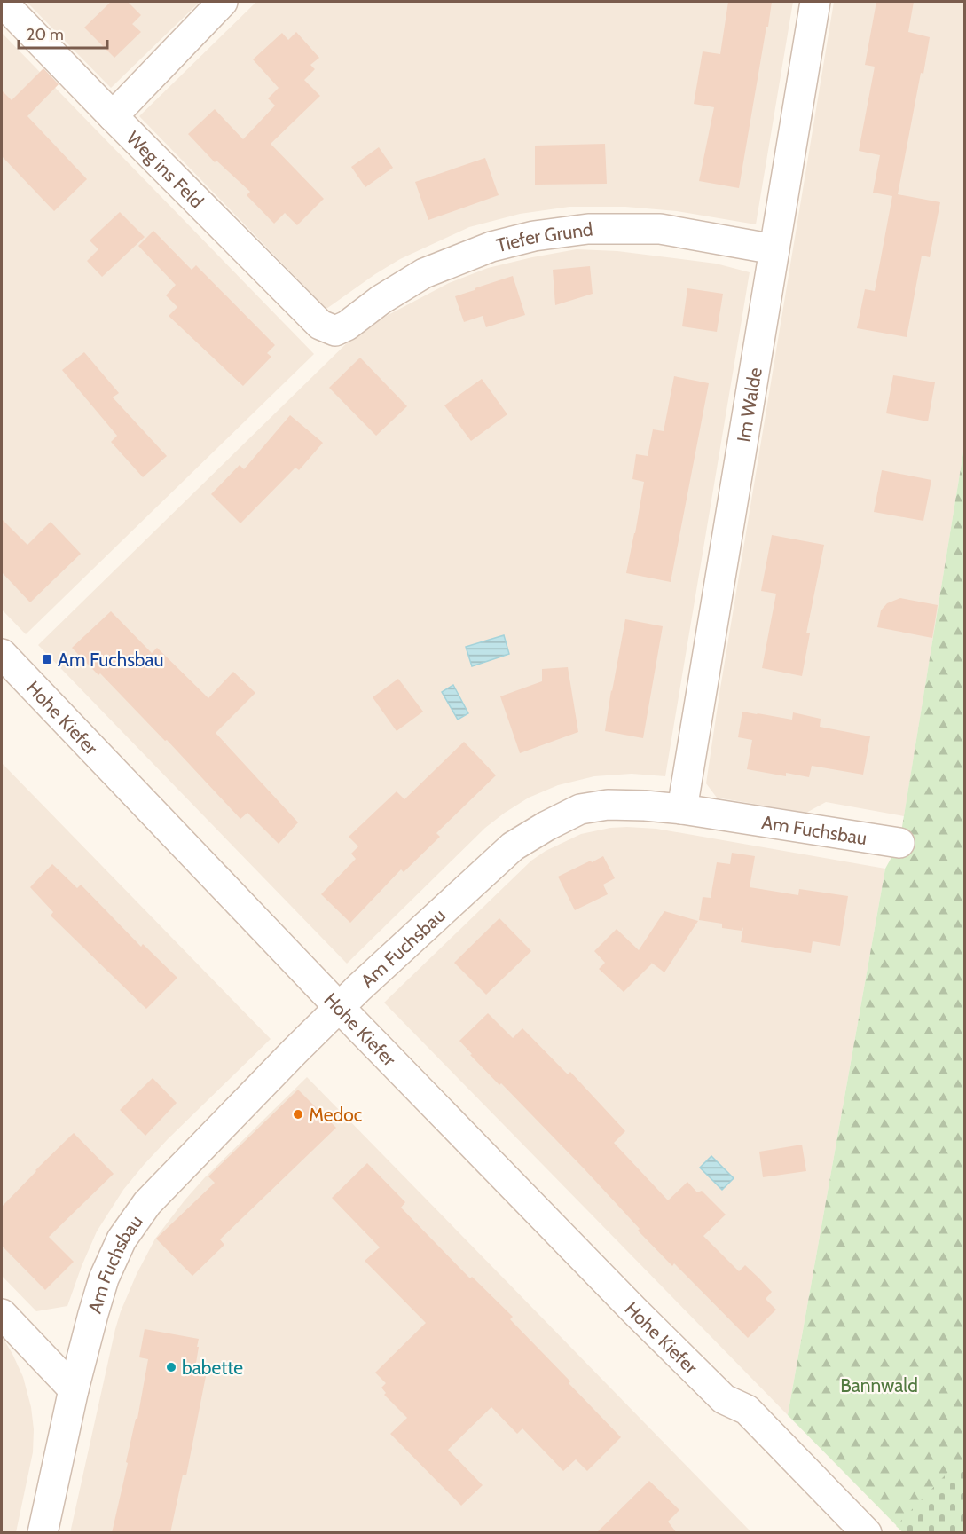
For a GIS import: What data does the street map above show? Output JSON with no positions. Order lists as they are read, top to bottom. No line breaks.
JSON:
{"streets":{"street":["Weg ins Feld","Tiefer Grund","Im Walde","Hohe Kiefer","Am Fuchsbau"]},"crossings":[["Weg ins Feld","Tiefer Grund"],["Tiefer Grund","Im Walde"],["Im Walde","Am Fuchsbau"],["Hohe Kiefer","Am Fuchsbau"]],"parks":["Bannwald"],"places":{"transit":["Am Fuchsbau"],"other":["Medoc","babette"]},"scale_bar":"20 m"}
